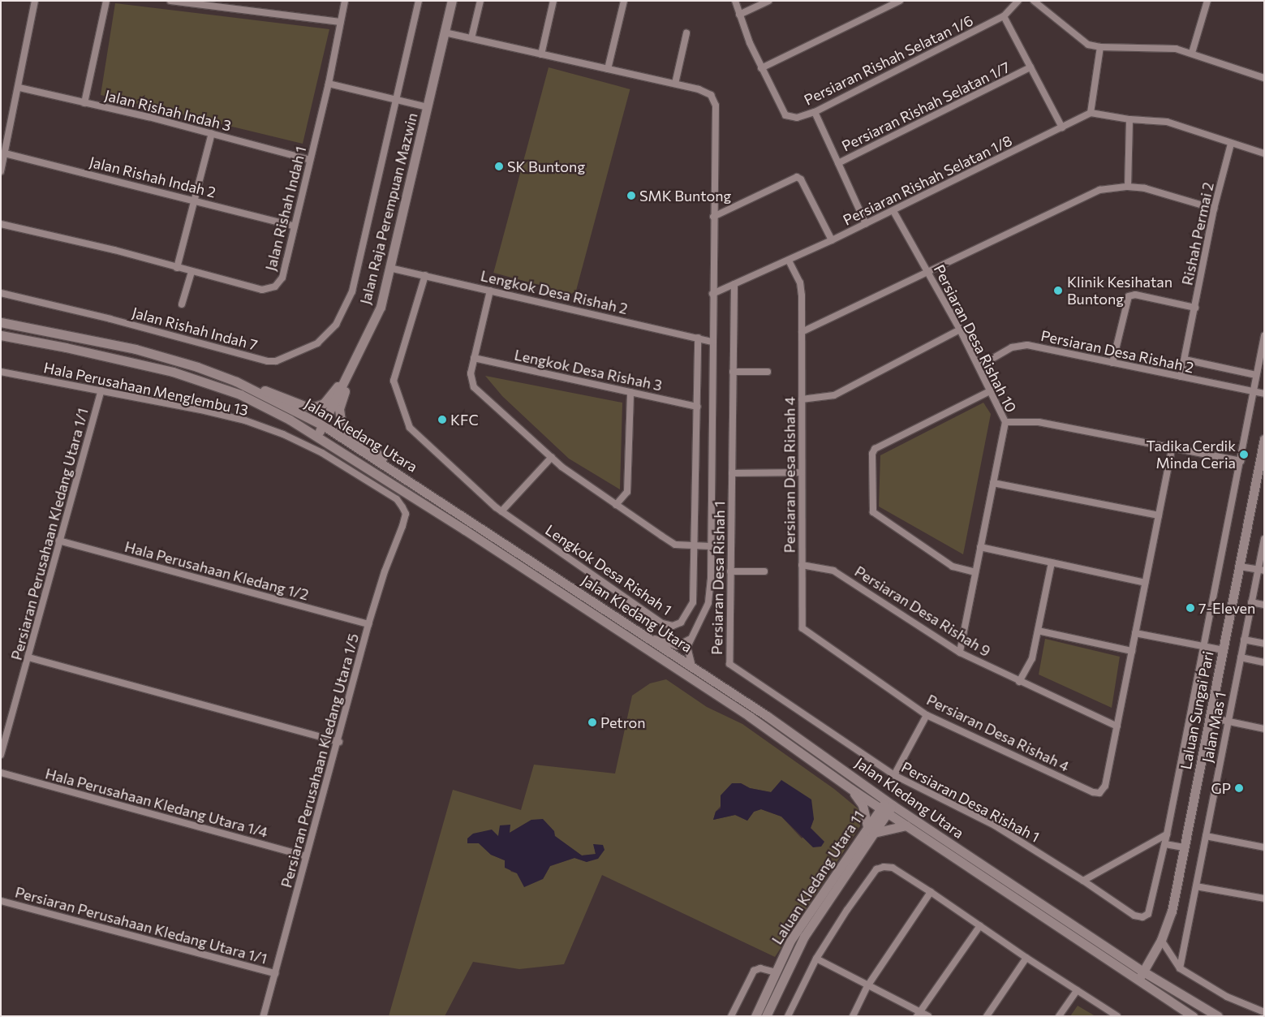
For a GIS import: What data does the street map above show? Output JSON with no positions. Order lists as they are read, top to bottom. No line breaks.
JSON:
{"streets":{"main road":["Jalan Raja Perempuan Mazwin","Jalan Kledang Utara","Laluan Sungai Pari","Laluan Kledang Utara 11"],"street":["Persiaran Rishah Selatan 1/6","Persiaran Rishah Selatan 1/7","Jalan Rishah Indah 3","Jalan Rishah Indah 2","Persiaran Rishah Selatan 1/8","Jalan Rishah Indah 1","Rishah Permai 2","Lengkok Desa Rishah 2","Jalan Rishah Indah 7","Persiaran Desa Rishah 10","Persiaran Desa Rishah 2","Lengkok Desa Rishah 3","Hala Perusahaan Menglembu 13","Persiaran Desa Rishah 4","Persiaran Perusahaan Kledang Utara 1/1","Lengkok Desa Rishah 1","Hala Perusahaan Kledang 1/2","Persiaran Desa Rishah 1","Persiaran Desa Rishah 9","Jalan Mas 1","Persiaran Perusahaan Kledang Utara 1/5","Hala Perusahaan Kledang Utara 1/4"]},"crossings":[["Persiaran Rishah Selatan 1/6","Persiaran Rishah Selatan 1/7"],["Jalan Rishah Indah 3","Jalan Rishah Indah 1"],["Jalan Rishah Indah 2","Jalan Rishah Indah 1"],["Persiaran Rishah Selatan 1/8","Persiaran Desa Rishah 10"],["Persiaran Rishah Selatan 1/8","Persiaran Desa Rishah 4"],["Persiaran Rishah Selatan 1/8","Persiaran Desa Rishah 1"],["Jalan Raja Perempuan Mazwin","Lengkok Desa Rishah 2"],["Jalan Raja Perempuan Mazwin","Jalan Kledang Utara"],["Rishah Permai 2","Persiaran Desa Rishah 2"],["Lengkok Desa Rishah 2","Lengkok Desa Rishah 1"],["Persiaran Desa Rishah 10","Persiaran Desa Rishah 2"],["Persiaran Desa Rishah 10","Persiaran Desa Rishah 9"],["Lengkok Desa Rishah 3","Lengkok Desa Rishah 1"],["Hala Perusahaan Menglembu 13","Persiaran Perusahaan Kledang Utara 1/1"],["Hala Perusahaan Menglembu 13","Persiaran Perusahaan Kledang Utara 1/5"],["Jalan Kledang Utara","Laluan Sungai Pari"],["Jalan Kledang Utara","Laluan Kledang Utara 11"],["Persiaran Desa Rishah 4","Persiaran Desa Rishah 9"],["Persiaran Perusahaan Kledang Utara 1/1","Hala Perusahaan Kledang 1/2"],["Persiaran Perusahaan Kledang Utara 1/1","Persiaran Perusahaan Kledang Utara 1/5"],["Hala Perusahaan Kledang 1/2","Persiaran Perusahaan Kledang Utara 1/5"],["Persiaran Perusahaan Kledang Utara 1/5","Hala Perusahaan Kledang Utara 1/4"]],"places":["SK Buntong","SMK Buntong","Klinik Kesihatan Buntong","KFC","Tadika Cerdik Minda Ceria","7-Eleven","Petron","GP"]}
